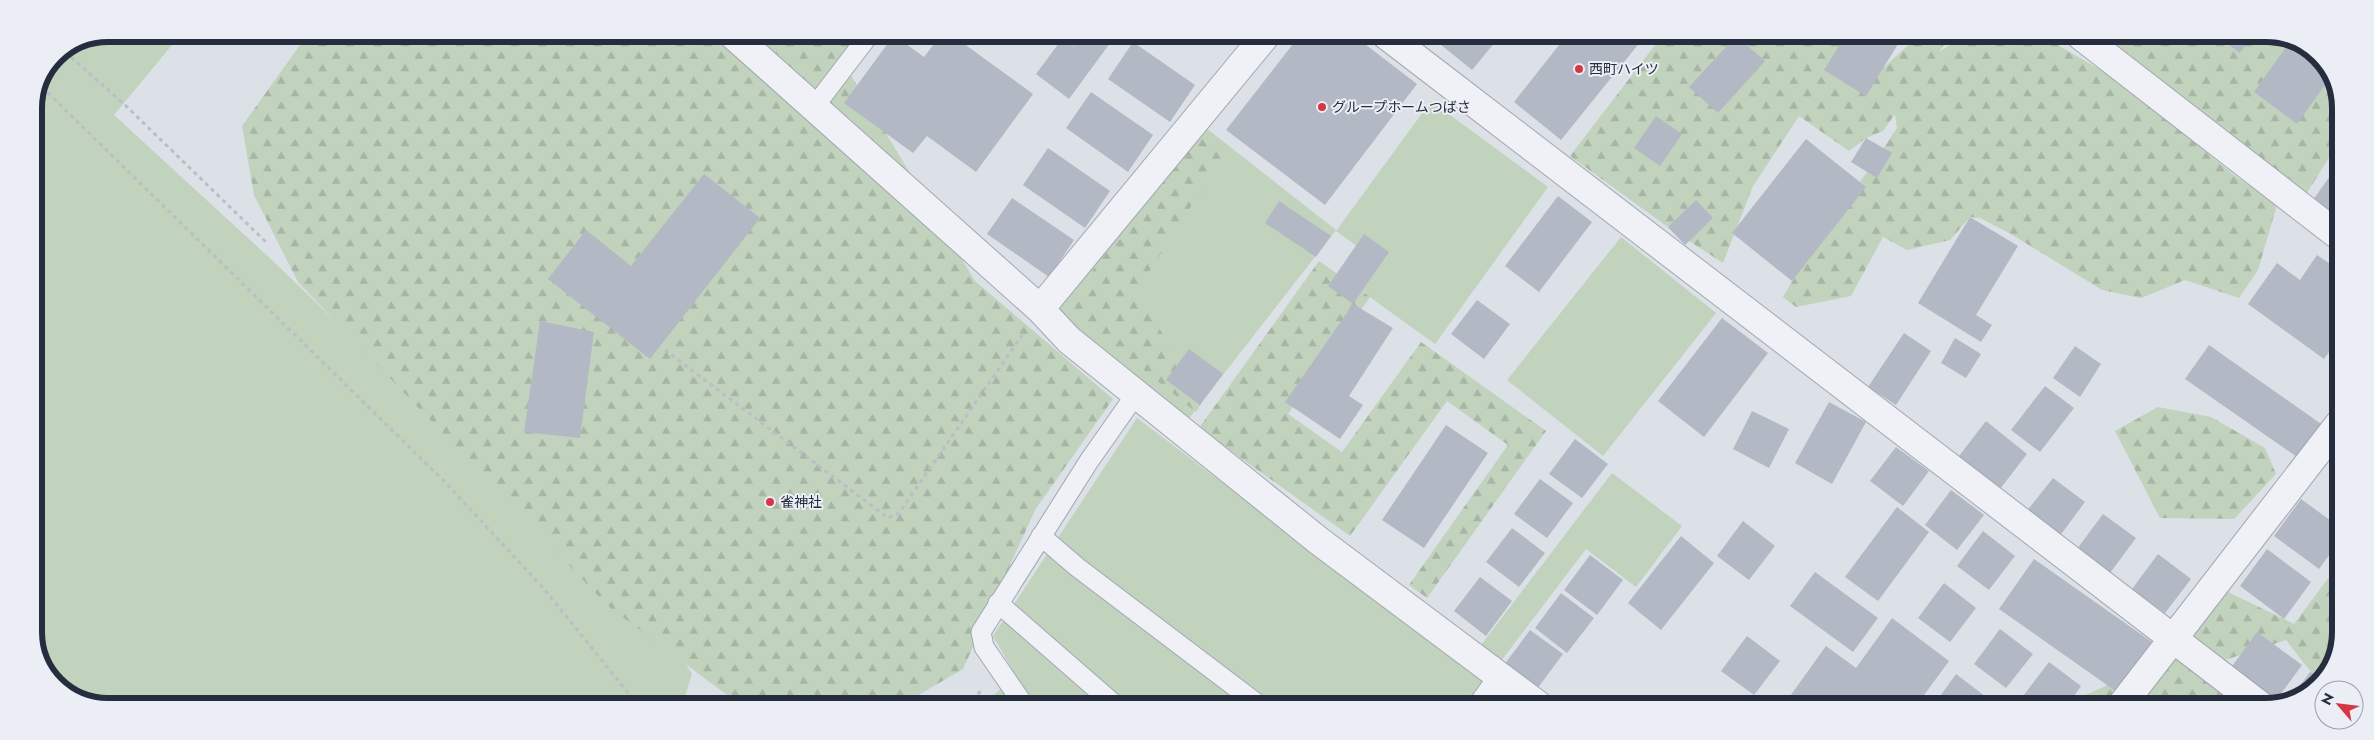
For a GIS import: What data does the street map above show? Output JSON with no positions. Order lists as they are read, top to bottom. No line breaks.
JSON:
{"places":["西町ハイツ","グループホームつばさ","雀神社"],"north":"top left"}
